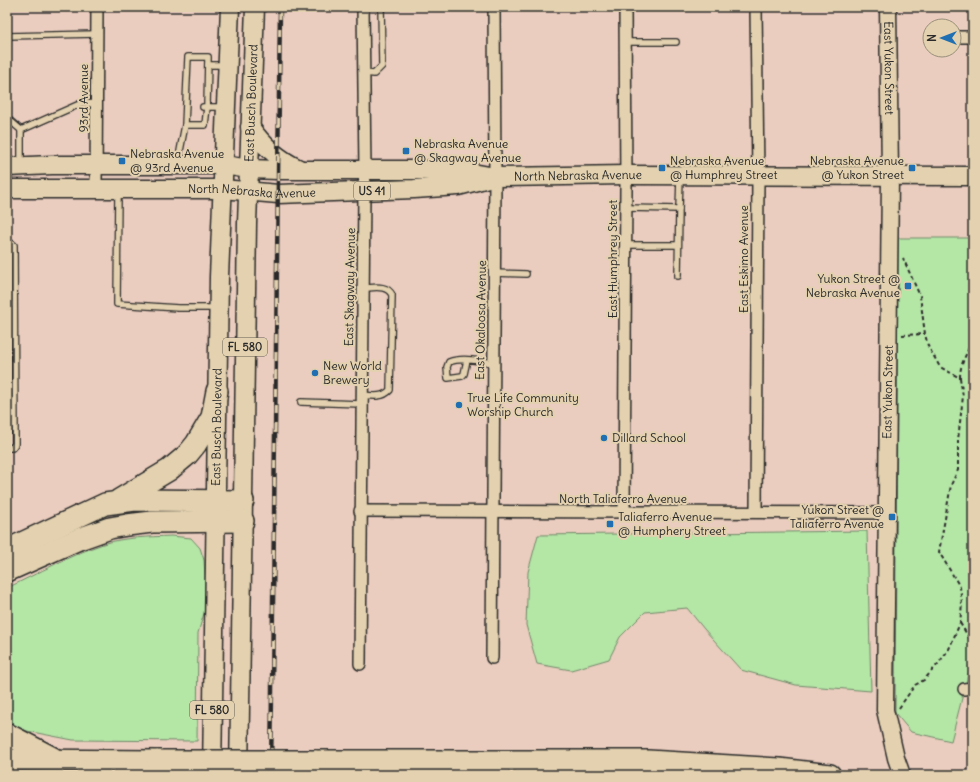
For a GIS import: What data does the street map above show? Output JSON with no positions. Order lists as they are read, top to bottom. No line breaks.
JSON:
{"streets":{"main road":["East Busch Boulevard","North Nebraska Avenue","US 41","FL 580"],"street":["East Yukon Street","93rd Avenue","East Humphrey Street","East Eskimo Avenue","East Skagway Avenue","East Okaloosa Avenue","North Taliaferro Avenue"]},"crossings":[["East Yukon Street","North Nebraska Avenue"],["East Yukon Street","North Taliaferro Avenue"],["93rd Avenue","North Nebraska Avenue"],["East Busch Boulevard","North Nebraska Avenue"],["North Nebraska Avenue","East Humphrey Street"],["North Nebraska Avenue","East Eskimo Avenue"],["North Nebraska Avenue","East Skagway Avenue"],["North Nebraska Avenue","East Okaloosa Avenue"],["East Humphrey Street","North Taliaferro Avenue"],["East Eskimo Avenue","North Taliaferro Avenue"],["East Skagway Avenue","North Taliaferro Avenue"],["East Okaloosa Avenue","North Taliaferro Avenue"]],"places":{"transit":["Nebraska Avenue @ Skagway Avenue","Nebraska Avenue @ 93rd Avenue","Nebraska Avenue @ Humphrey Street","Nebraska Avenue @ Yukon Street","Yukon Street @ Nebraska Avenue","Yukon Street @ Taliaferro Avenue","Taliaferro Avenue @ Humphery Street"],"other":["New World Brewery","True Life Community Worship Church","Dillard School"]},"north":"left"}
